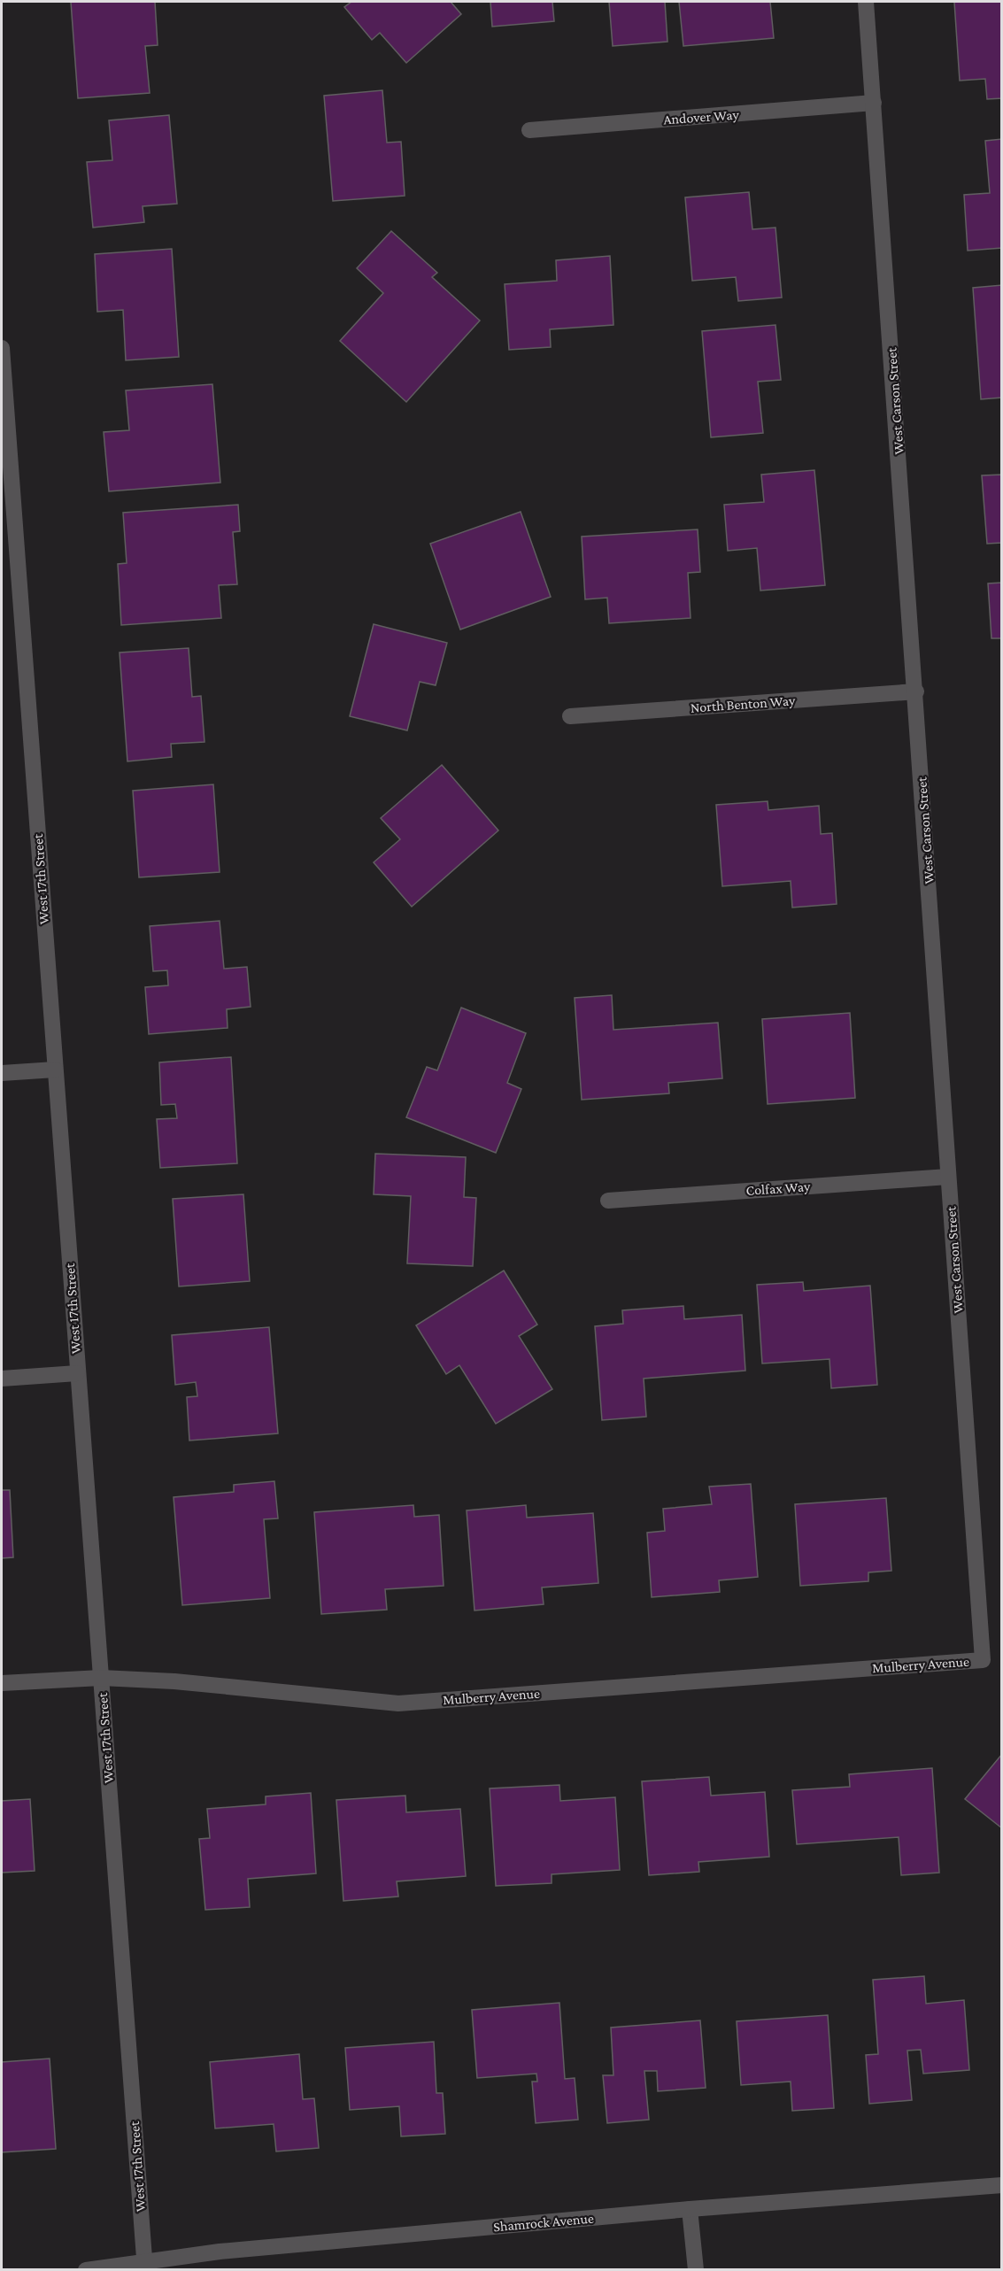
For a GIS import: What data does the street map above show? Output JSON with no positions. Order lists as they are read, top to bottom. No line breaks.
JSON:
{"streets":{"street":["Andover Way","West Carson Street","North Benton Way","West 17th Street","Colfax Way","Mulberry Avenue","Shamrock Avenue"]},"crossings":[["Andover Way","West Carson Street"],["West Carson Street","North Benton Way"],["West Carson Street","Colfax Way"],["West Carson Street","Mulberry Avenue"],["West 17th Street","Mulberry Avenue"],["West 17th Street","Shamrock Avenue"]]}
